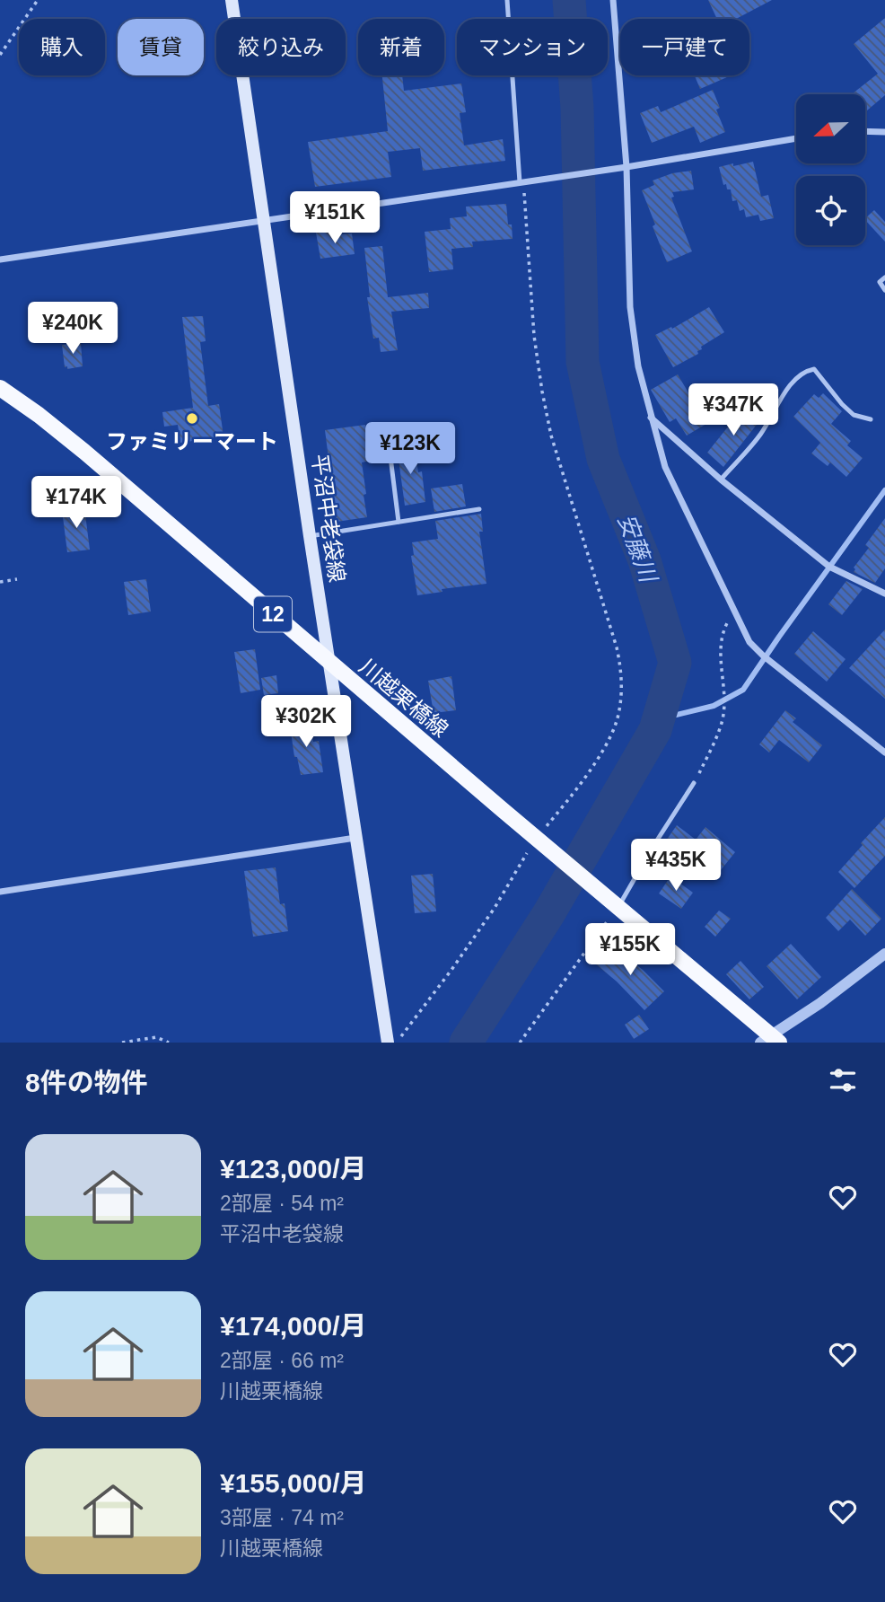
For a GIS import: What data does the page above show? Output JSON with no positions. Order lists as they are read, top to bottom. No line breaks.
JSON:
{"streets":{"main road":["平沼中老袋線","12","川越栗橋線"]},"crossings":[["平沼中老袋線","川越栗橋線"]],"water":["安藤川"],"places":["ファミリーマート"],"north":"left","page":{"chip":["購入","賃貸","絞り込み","新着","マンション","一戸建て"],"price":["¥151K","¥240K","¥347K","¥123K","¥174K","¥302K","¥435K","¥155K"],"heading":"8件の物件","list":[{"name":"¥123,000/月","note":"2部屋 · 54 m² · 平沼中老袋線"},{"name":"¥174,000/月","note":"2部屋 · 66 m² · 川越栗橋線"},{"name":"¥155,000/月","note":"3部屋 · 74 m² · 川越栗橋線"}]}}
